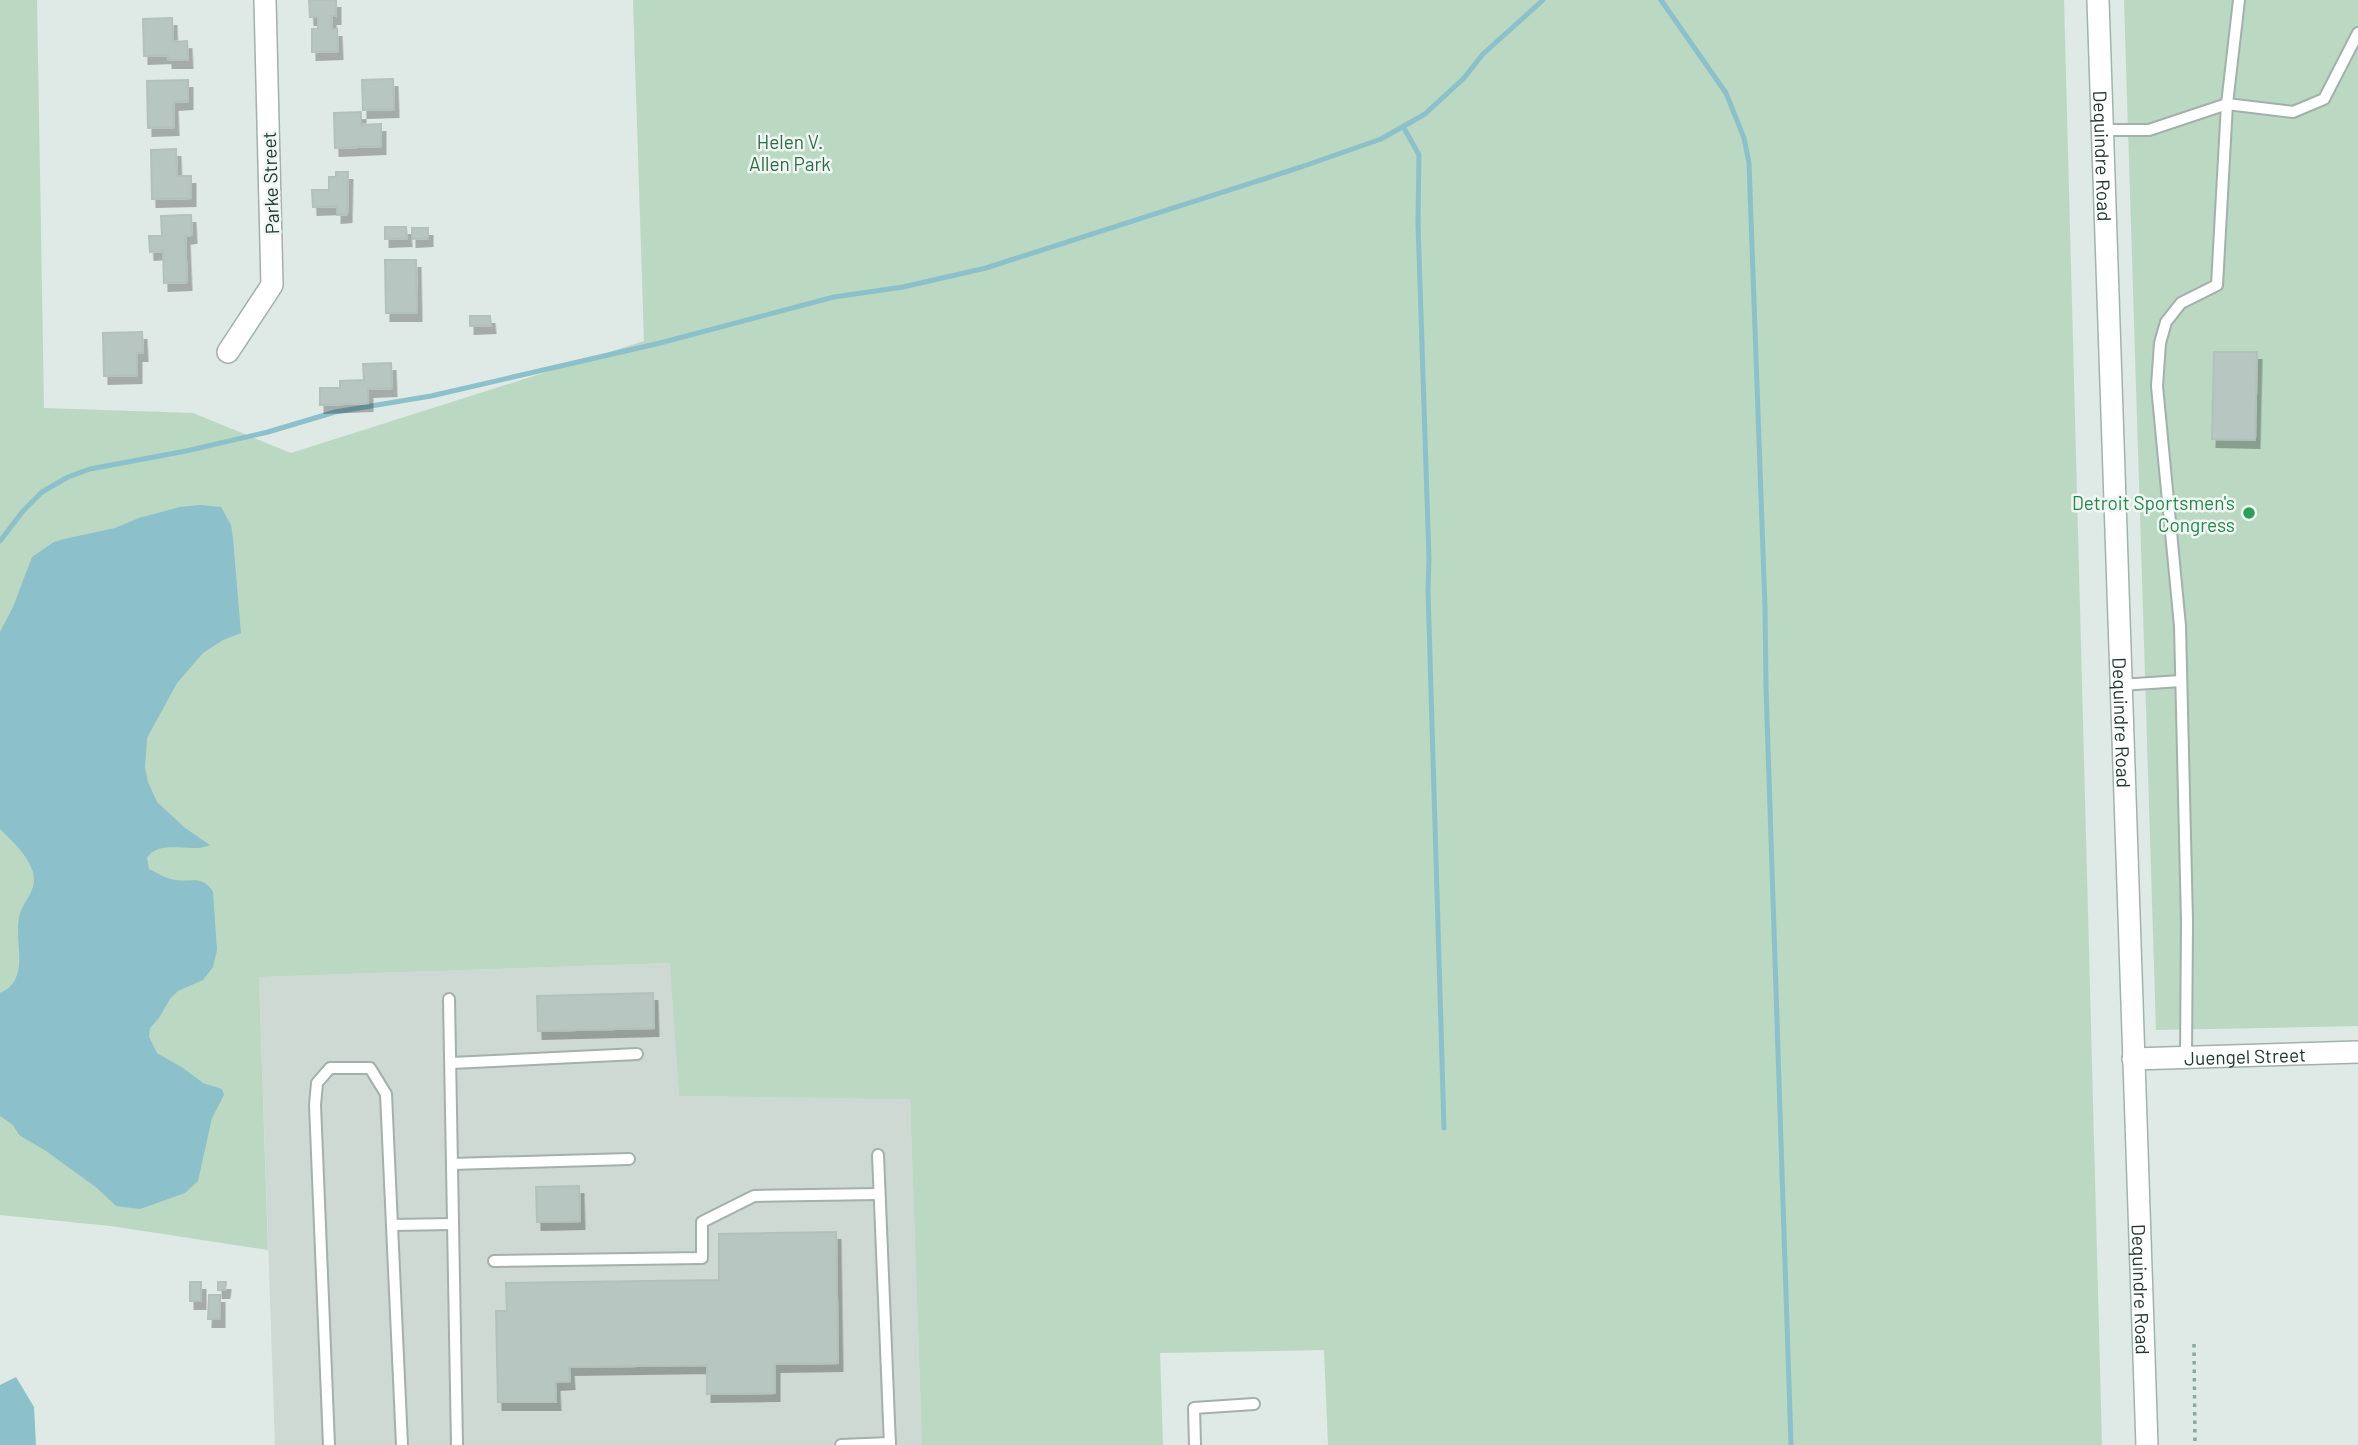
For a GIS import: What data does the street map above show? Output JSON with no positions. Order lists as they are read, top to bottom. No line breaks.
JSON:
{"streets":{"main road":["Dequindre Road","Parke Street","Juengel Street"]},"crossings":[["Dequindre Road","Juengel Street"]],"parks":["Helen V. Allen Park"],"places":["Detroit Sportsmen's Congress"]}
